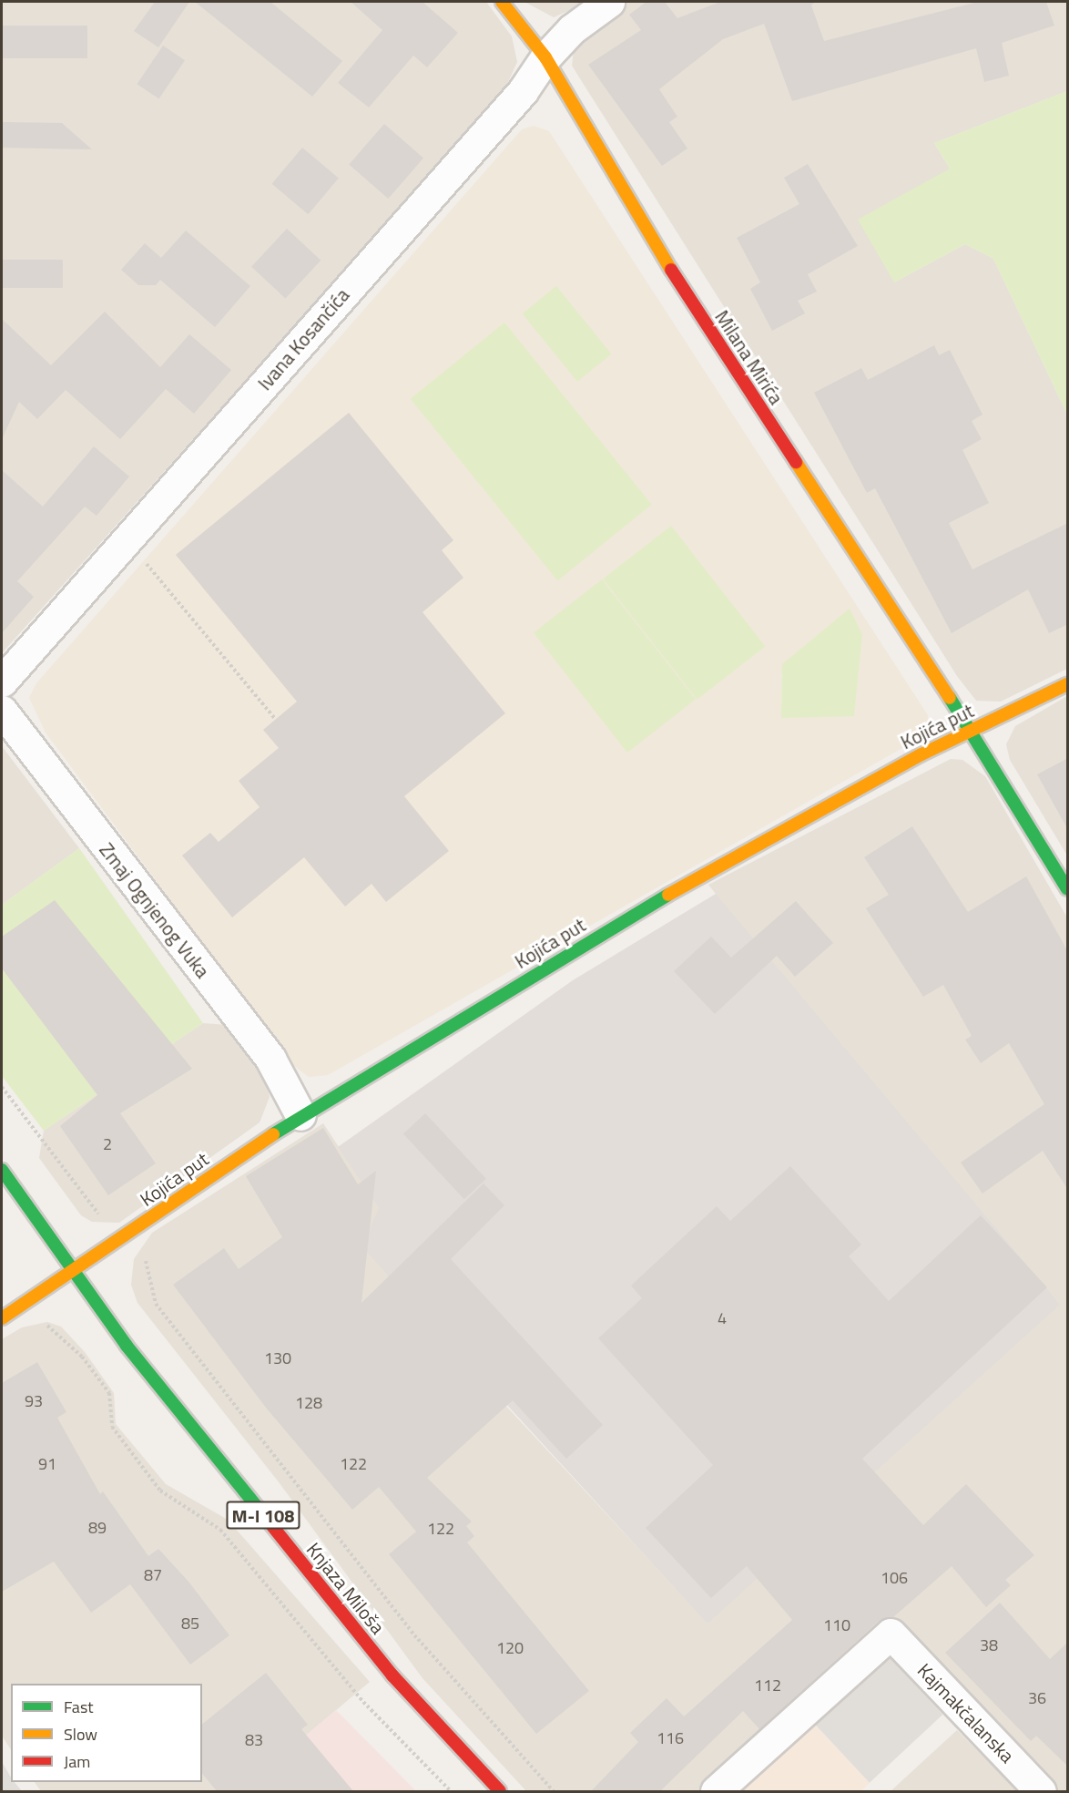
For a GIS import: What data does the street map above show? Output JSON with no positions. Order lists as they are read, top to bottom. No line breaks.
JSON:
{"streets":{"street":["Ivana Kosančića","Milana Mirića","Kojića put","Zmaj Ognjenog Vuka","M-I 108","Knjaza Miloša","Kajmakčalanska"]},"crossings":[["Ivana Kosančića","Milana Mirića"],["Milana Mirića","Kojića put"],["Kojića put","Zmaj Ognjenog Vuka"],["Kojića put","M-I 108"],["Kojića put","Knjaza Miloša"],["M-I 108","Knjaza Miloša"]],"house_numbers":["2","4","130","93","128","91","122","89","122","87","106","85","110","38","120","112","36","116","83"],"legend":["Fast","Slow","Jam"]}
